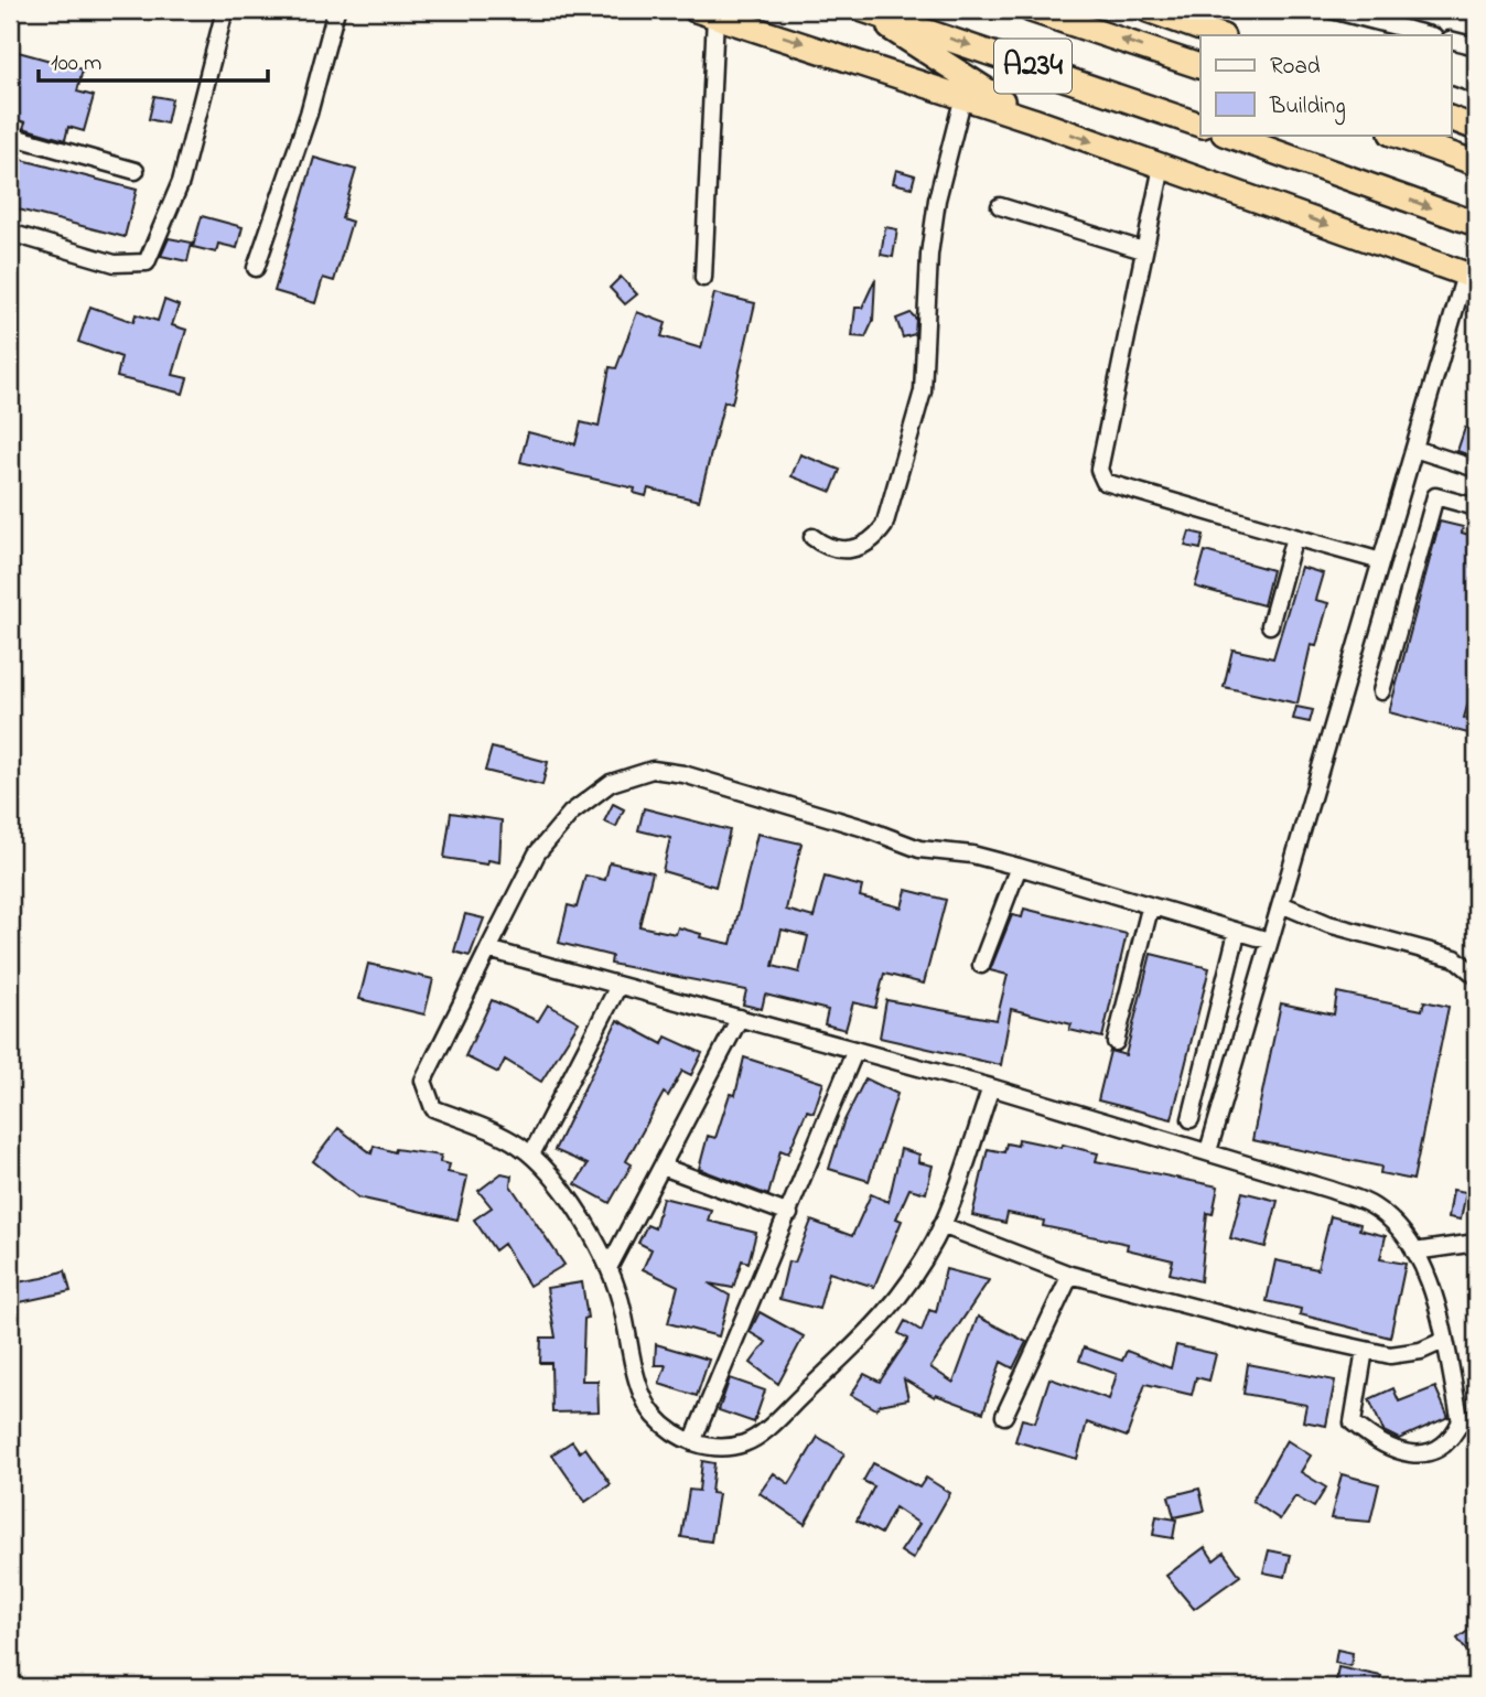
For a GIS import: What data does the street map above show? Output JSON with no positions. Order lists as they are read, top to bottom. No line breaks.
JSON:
{"streets":{"highway":["A234"]},"legend":["Road","Building"],"scale_bar":"100 m"}
